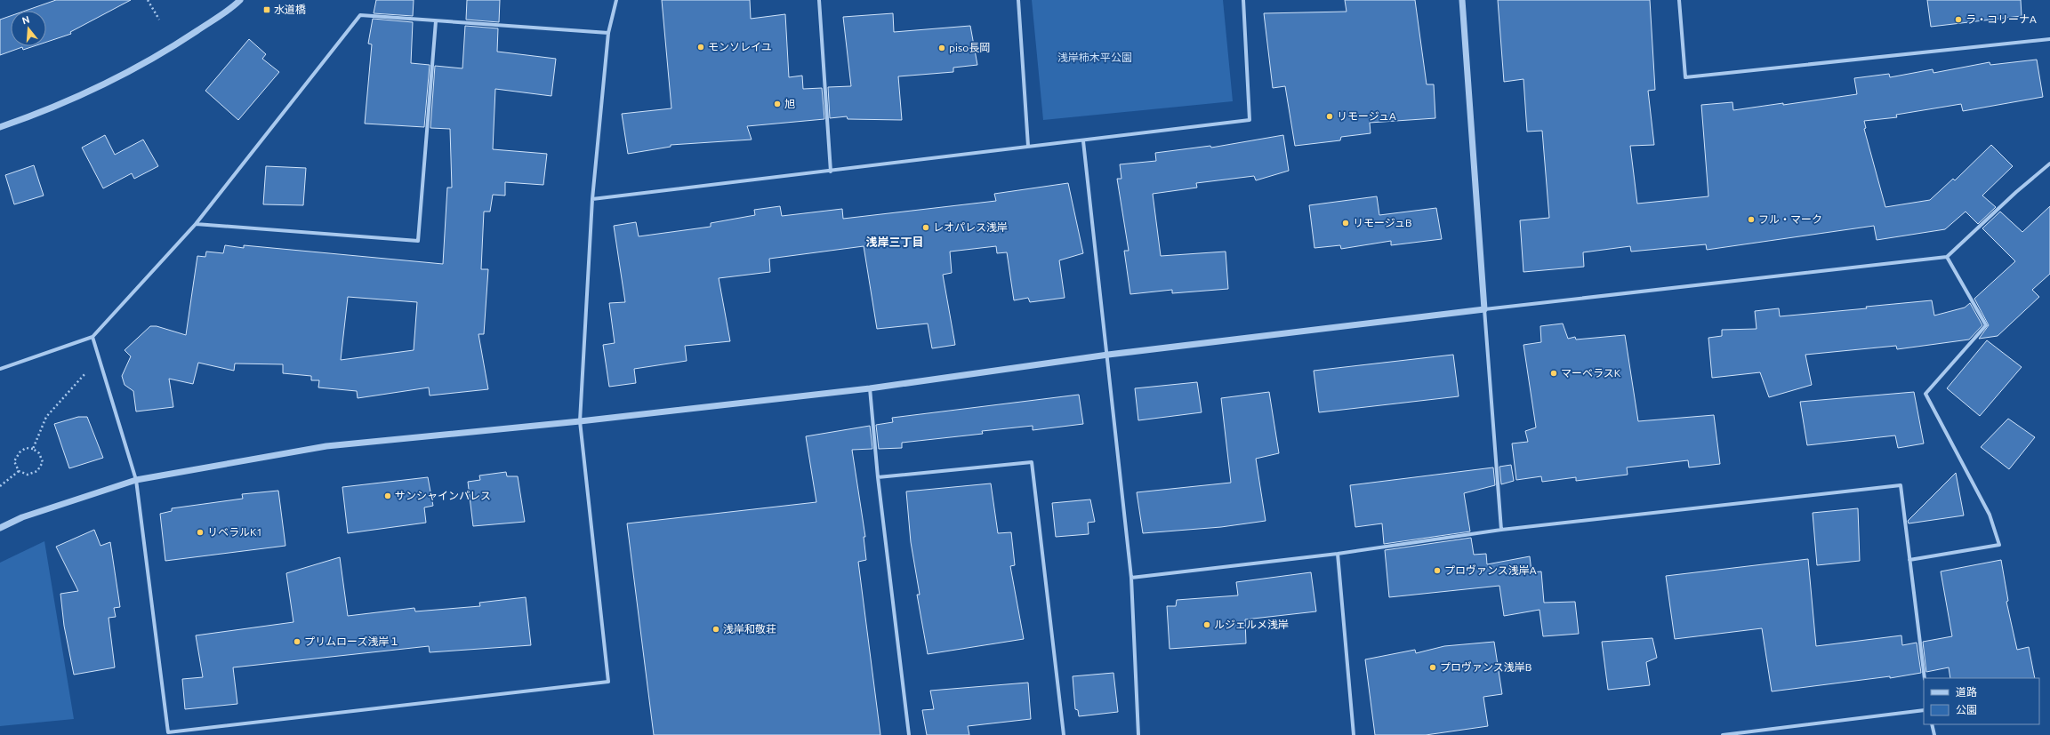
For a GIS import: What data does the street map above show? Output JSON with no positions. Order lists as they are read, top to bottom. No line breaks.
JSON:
{"districts":["浅岸三丁目"],"parks":["浅岸柿木平公園"],"places":{"transit":["水道橋"],"other":["ラ・コリーナA","モンソレイユ","piso長岡","旭","リモージュA","フル・マーク","リモージュB","レオパレス浅岸","マーベラスK","サンシャインパレス","リベラルK1","プロヴァンス浅岸A","ルジェルメ浅岸","浅岸和敬荘","プリムローズ浅岸１","プロヴァンス浅岸B"]},"legend":["道路","公園"],"north":"top"}
